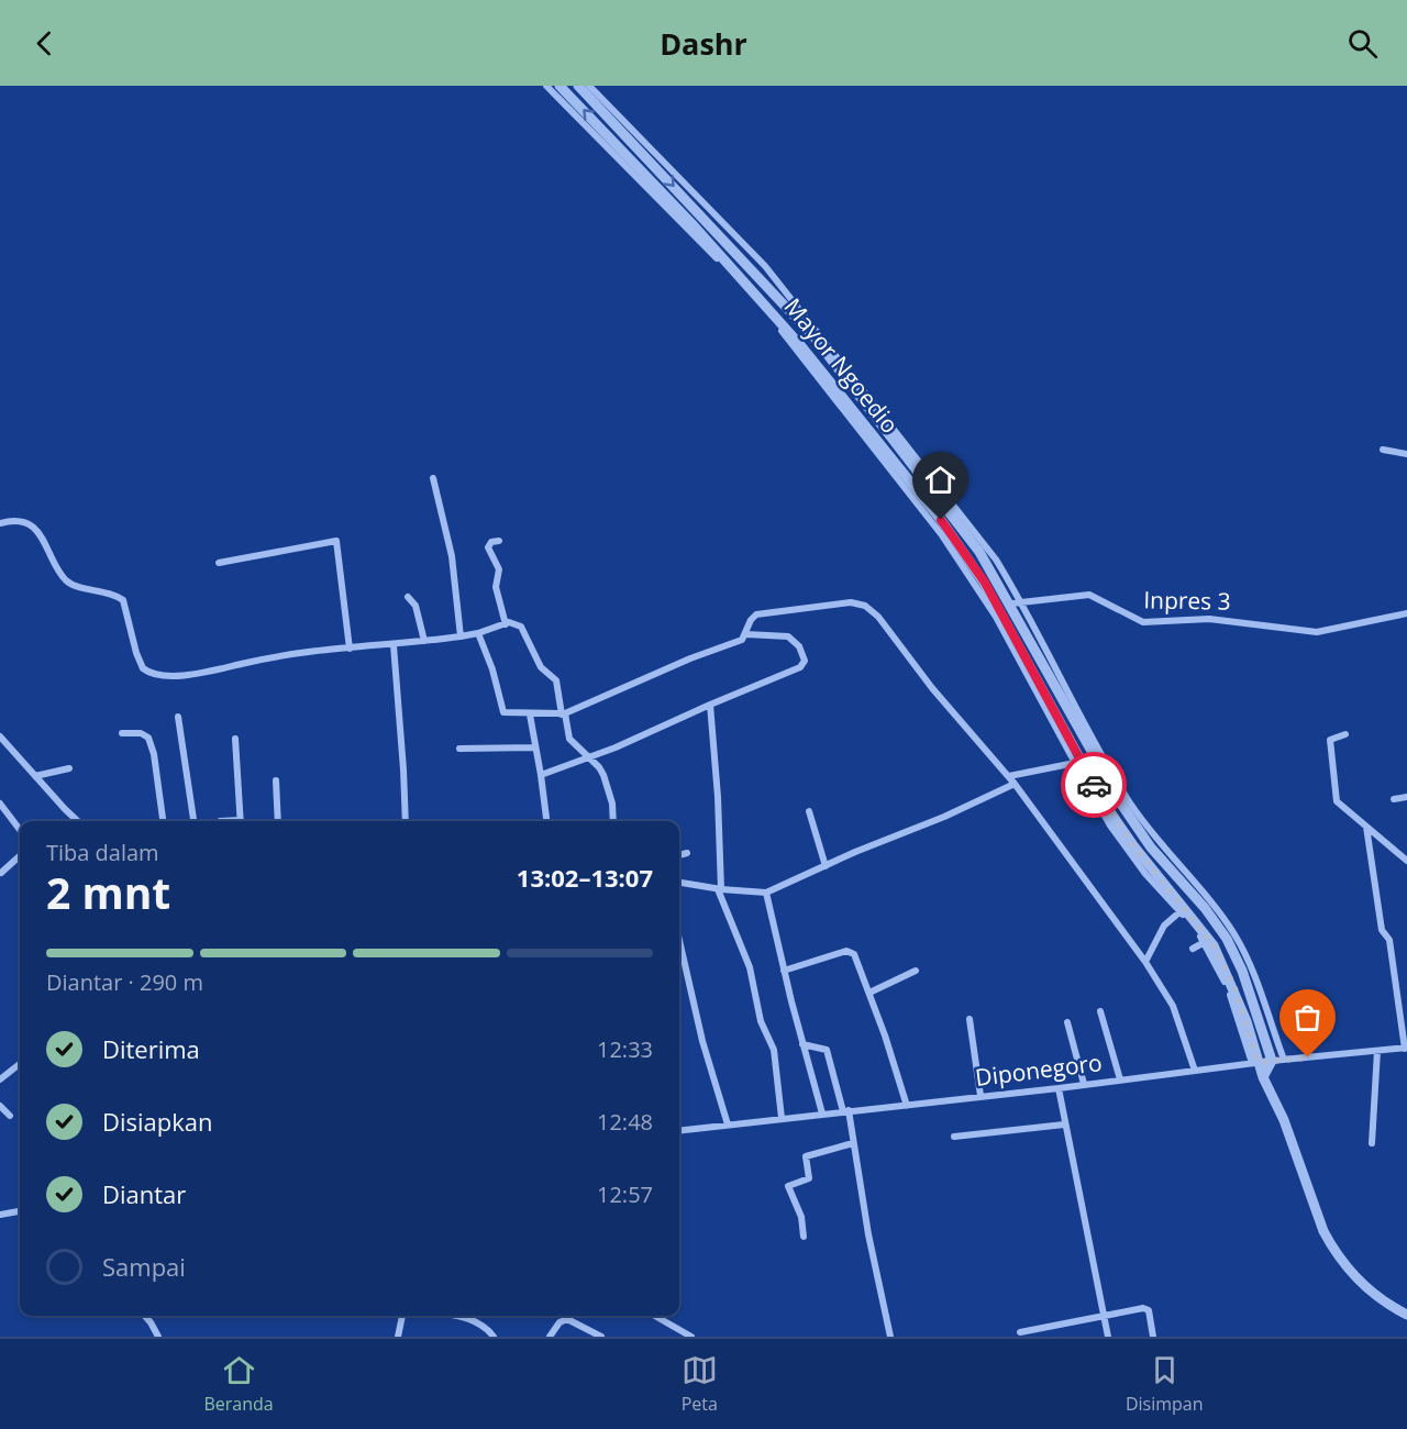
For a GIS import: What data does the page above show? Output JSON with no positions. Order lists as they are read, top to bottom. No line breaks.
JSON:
{"streets":{"street":["Mayor Ngoedio","Inpres 3","Diponegoro"]},"crossings":[["Mayor Ngoedio","Inpres 3"],["Mayor Ngoedio","Diponegoro"]],"page":{"header":"Dashr","heading":["2 mnt","Tiba dalam","13:02–13:07"],"bar":"Diantar · 290 m","list":[["Diterima","12:33"],["Disiapkan","12:48"],["Diantar","12:57"],"Sampai"],"tabs":["Beranda","Peta","Disimpan"]}}
